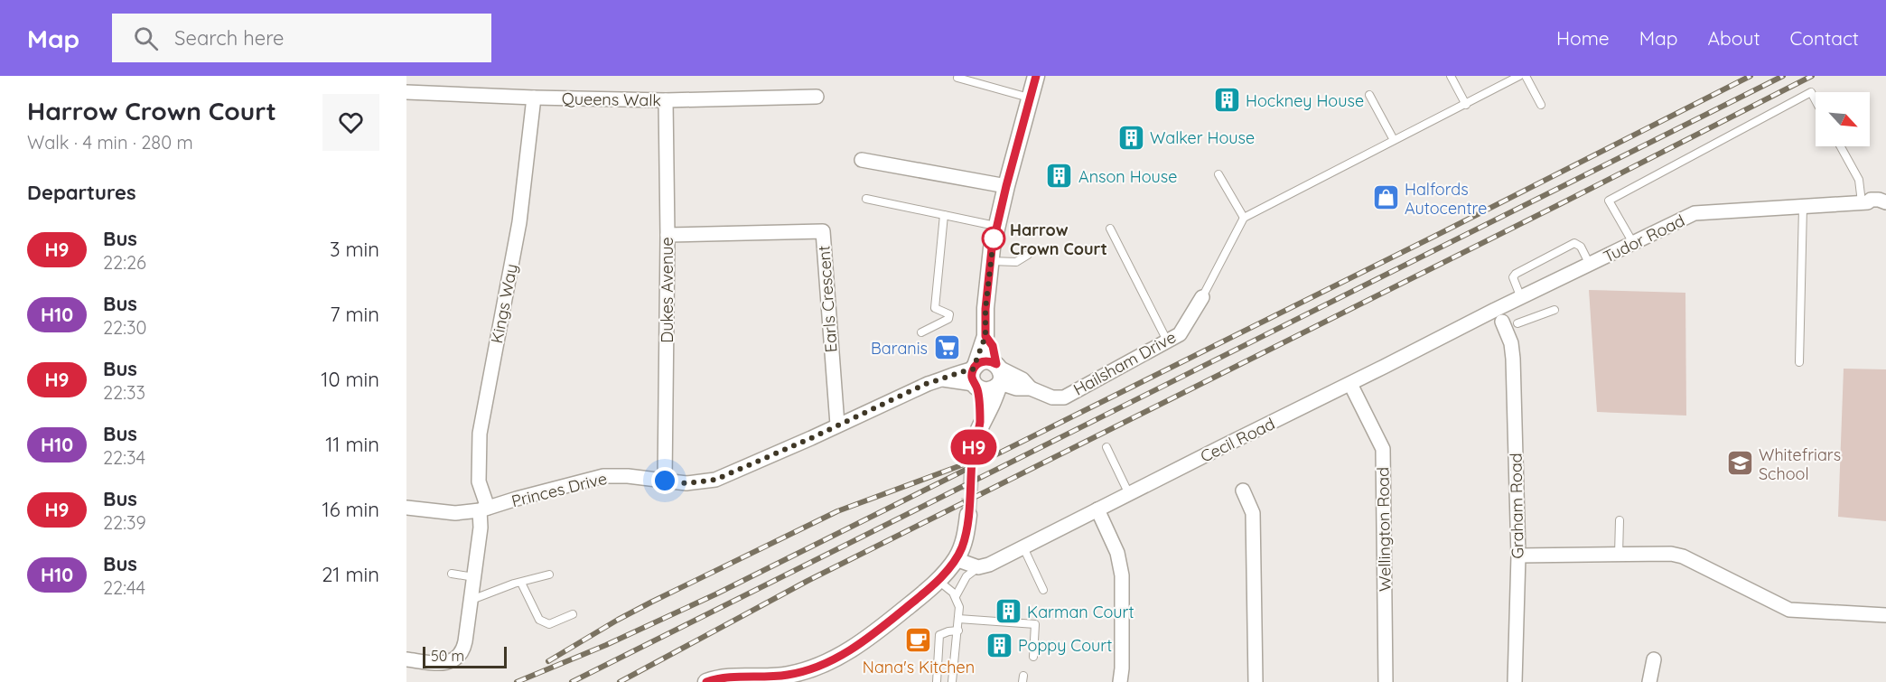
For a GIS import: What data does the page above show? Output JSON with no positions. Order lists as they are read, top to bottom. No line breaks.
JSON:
{"streets":{"street":["Queens Walk","Tudor Road","Dukes Avenue","Earls Crescent","Kings Way","Hailsham Drive","Cecil Road","Princes Drive","Graham Road","Wellington Road"]},"crossings":[["Queens Walk","Dukes Avenue"],["Queens Walk","Kings Way"],["Tudor Road","Cecil Road"],["Tudor Road","Graham Road"],["Dukes Avenue","Earls Crescent"],["Dukes Avenue","Princes Drive"],["Earls Crescent","Princes Drive"],["Kings Way","Princes Drive"],["Hailsham Drive","Princes Drive"],["Cecil Road","Graham Road"],["Cecil Road","Wellington Road"]],"places":{"building":["Hockney House","Walker House","Anson House","Karman Court","Poppy Court"],"shop":["Halfords Autocentre"],"other":["Harrow Crown Court"],"supermarket":["Baranis"],"school or university":["Whitefriars School"],"cafe":["Nana's Kitchen"]},"lines":["bus line H9"],"scale_bar":"50 m","north":"bottom right","page":{"header":"Map","search":"Search here","nav":["Home","Map","About","Contact"],"heading":[["Harrow Crown Court","Walk · 4 min · 280 m"],"Departures"],"on_map":"H9","list":[{"mark":"H9","name":"Bus","note":"22:26","value":"3 min"},{"mark":"H10","name":"Bus","note":"22:30","value":"7 min"},{"mark":"H9","name":"Bus","note":"22:33","value":"10 min"},{"mark":"H10","name":"Bus","note":"22:34","value":"11 min"},{"mark":"H9","name":"Bus","note":"22:39","value":"16 min"},{"mark":"H10","name":"Bus","note":"22:44","value":"21 min"}],"scale":"50 m"}}
